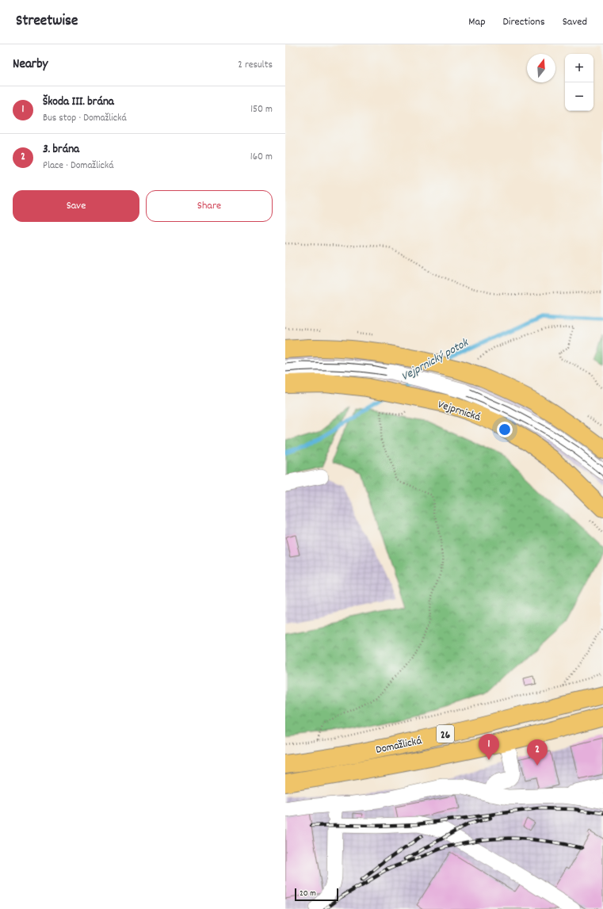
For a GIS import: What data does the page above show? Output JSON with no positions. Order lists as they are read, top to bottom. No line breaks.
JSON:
{"streets":{"main road":["Vejprnická","26","Domažlická"]},"water":["Vejprnický potok"],"scale_bar":"20 m","north":"top","page":{"header":"Streetwise","nav":["Map","Directions","Saved"],"heading":["Nearby","2 results"],"map_buttons":["+","−"],"list":[{"mark":"1","name":"Škoda III. brána","note":"Bus stop · Domažlická","value":"150 m"},{"mark":"2","name":"3. brána","note":"Place · Domažlická","value":"160 m"}],"buttons":["Save","Share"],"pins":["1","2"],"scale":"20 m"}}
